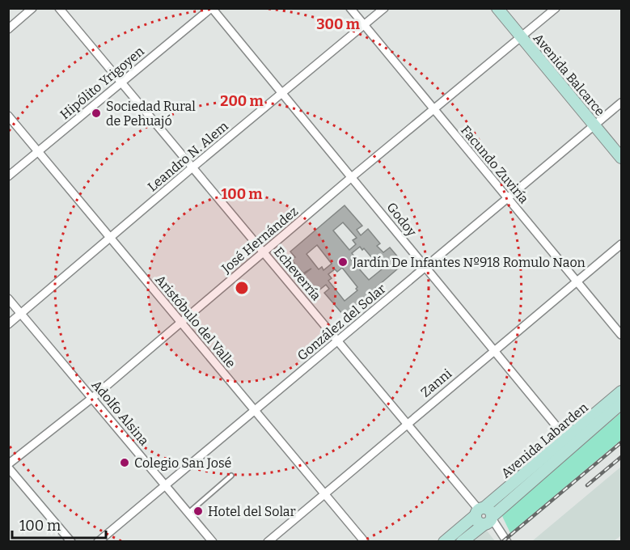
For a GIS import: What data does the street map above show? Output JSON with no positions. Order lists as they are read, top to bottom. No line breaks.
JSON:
{"streets":{"main road":["Avenida Balcarce","Avenida Labarden"],"street":["Hipólito Yrigoyen","Leandro N. Alem","Facundo Zuviría","Godoy","José Hernández","Echeverría","Aristóbulo del Valle","González del Solar","Zanni","Adolfo Alsina"]},"crossings":[["Avenida Balcarce","José Hernández"],["Avenida Balcarce","González del Solar"],["Hipólito Yrigoyen","Godoy"],["Hipólito Yrigoyen","Echeverría"],["Hipólito Yrigoyen","Aristóbulo del Valle"],["Leandro N. Alem","Facundo Zuviría"],["Leandro N. Alem","Godoy"],["Leandro N. Alem","Echeverría"],["Leandro N. Alem","Aristóbulo del Valle"],["Leandro N. Alem","Adolfo Alsina"],["Facundo Zuviría","José Hernández"],["Facundo Zuviría","González del Solar"],["Facundo Zuviría","Zanni"],["Godoy","José Hernández"],["Godoy","González del Solar"],["Godoy","Zanni"],["Godoy","Avenida Labarden"],["José Hernández","Echeverría"],["José Hernández","Aristóbulo del Valle"],["José Hernández","Adolfo Alsina"],["Echeverría","González del Solar"],["Echeverría","Zanni"],["Echeverría","Avenida Labarden"],["Aristóbulo del Valle","González del Solar"],["Aristóbulo del Valle","Zanni"],["González del Solar","Adolfo Alsina"]],"places":["Sociedad Rural de Pehuajó","Jardín De Infantes Nº918 Romulo Naon","Colegio San José","Hotel del Solar"],"scale_bar":"100 m","rings":["300 m","200 m","100 m"]}
